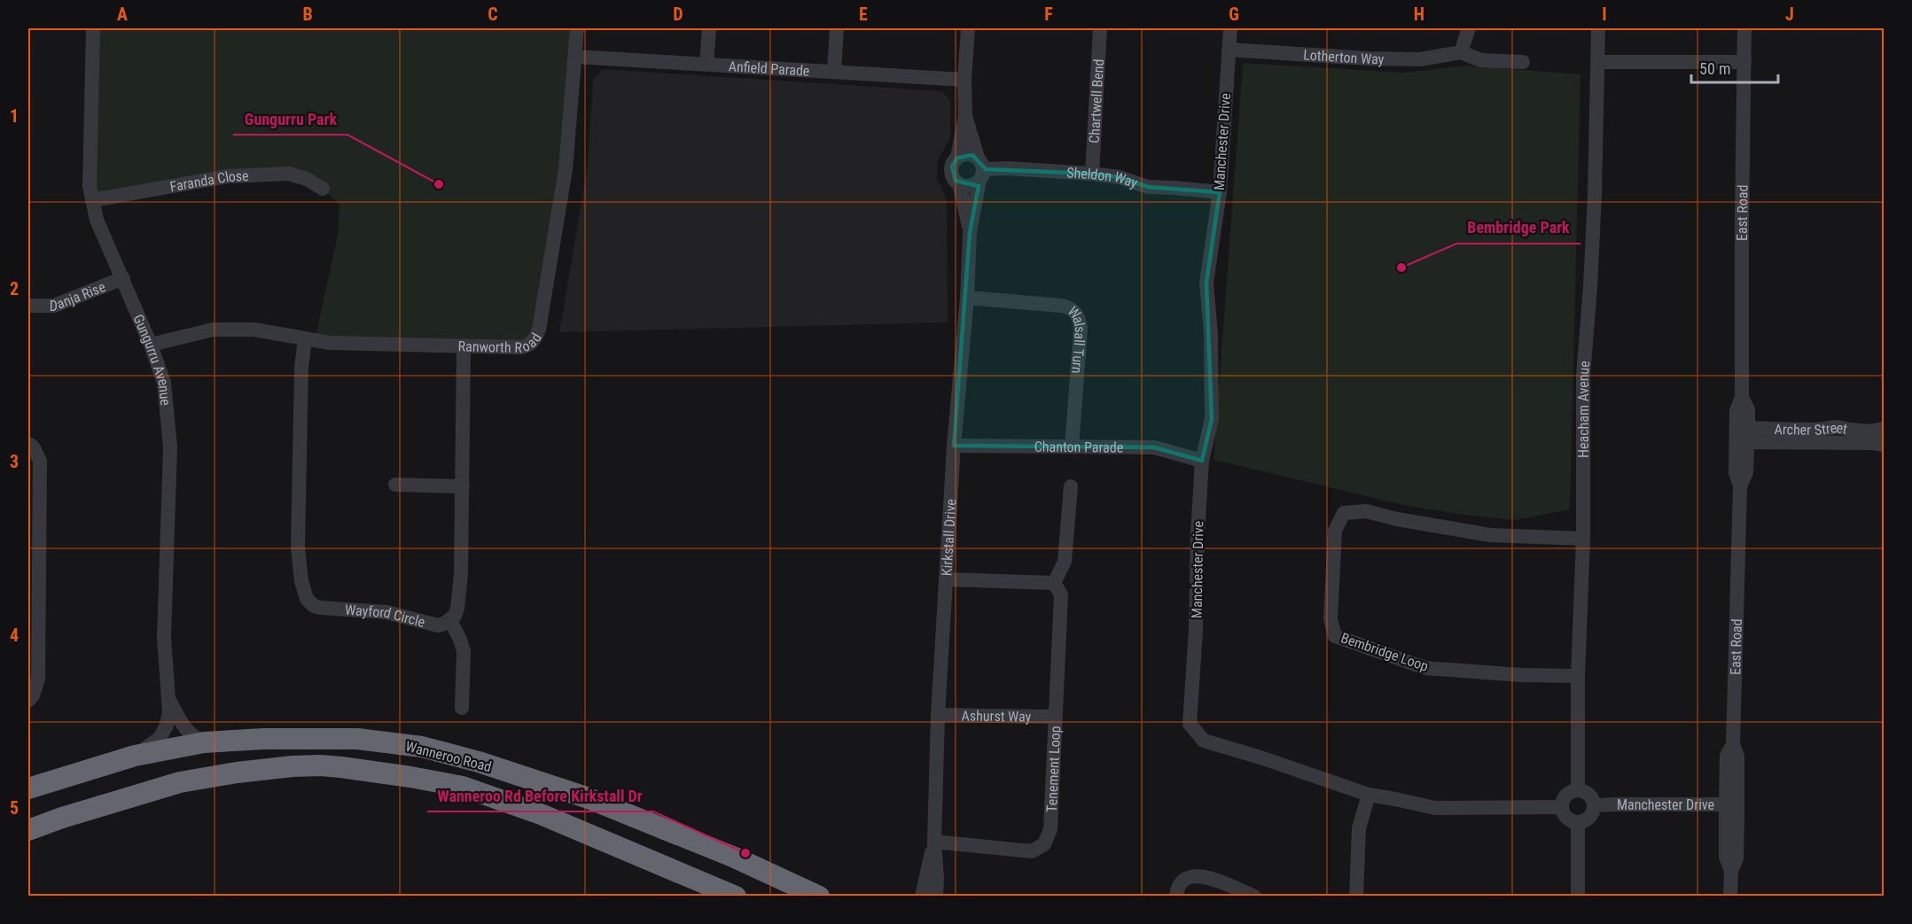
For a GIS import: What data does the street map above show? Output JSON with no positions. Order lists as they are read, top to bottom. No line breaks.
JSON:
{"streets":{"highway":["Wanneroo Road"],"street":["Lotherton Way","Anfield Parade","Chartwell Bend","Manchester Drive","Sheldon Way","Faranda Close","East Road","Danja Rise","Ranworth Road","Walsall Turn","Gungurru Avenue","Heacham Avenue","Archer Street","Chanton Parade","Kirkstall Drive","Wayford Circle","Bembridge Loop","Ashurst Way","Tenement Loop"]},"crossings":[["Lotherton Way","Manchester Drive"],["Anfield Parade","Ranworth Road"],["Anfield Parade","Kirkstall Drive"],["Chartwell Bend","Sheldon Way"],["Manchester Drive","Sheldon Way"],["Manchester Drive","East Road"],["Manchester Drive","Heacham Avenue"],["Manchester Drive","Chanton Parade"],["Sheldon Way","Kirkstall Drive"],["Faranda Close","Gungurru Avenue"],["East Road","Archer Street"],["Danja Rise","Gungurru Avenue"],["Ranworth Road","Gungurru Avenue"],["Ranworth Road","Wayford Circle"],["Walsall Turn","Chanton Parade"],["Walsall Turn","Kirkstall Drive"],["Gungurru Avenue","Wanneroo Road"],["Heacham Avenue","Bembridge Loop"],["Chanton Parade","Kirkstall Drive"],["Kirkstall Drive","Ashurst Way"],["Kirkstall Drive","Tenement Loop"],["Ashurst Way","Tenement Loop"]],"places":["Gungurru Park","Bembridge Park","Wanneroo Rd Before Kirkstall Dr"],"scale_bar":"50 m","grid":{"columns":["A","B","C","D","E","F","G","H","I","J"],"rows":["1","2","3","4","5"]}}
